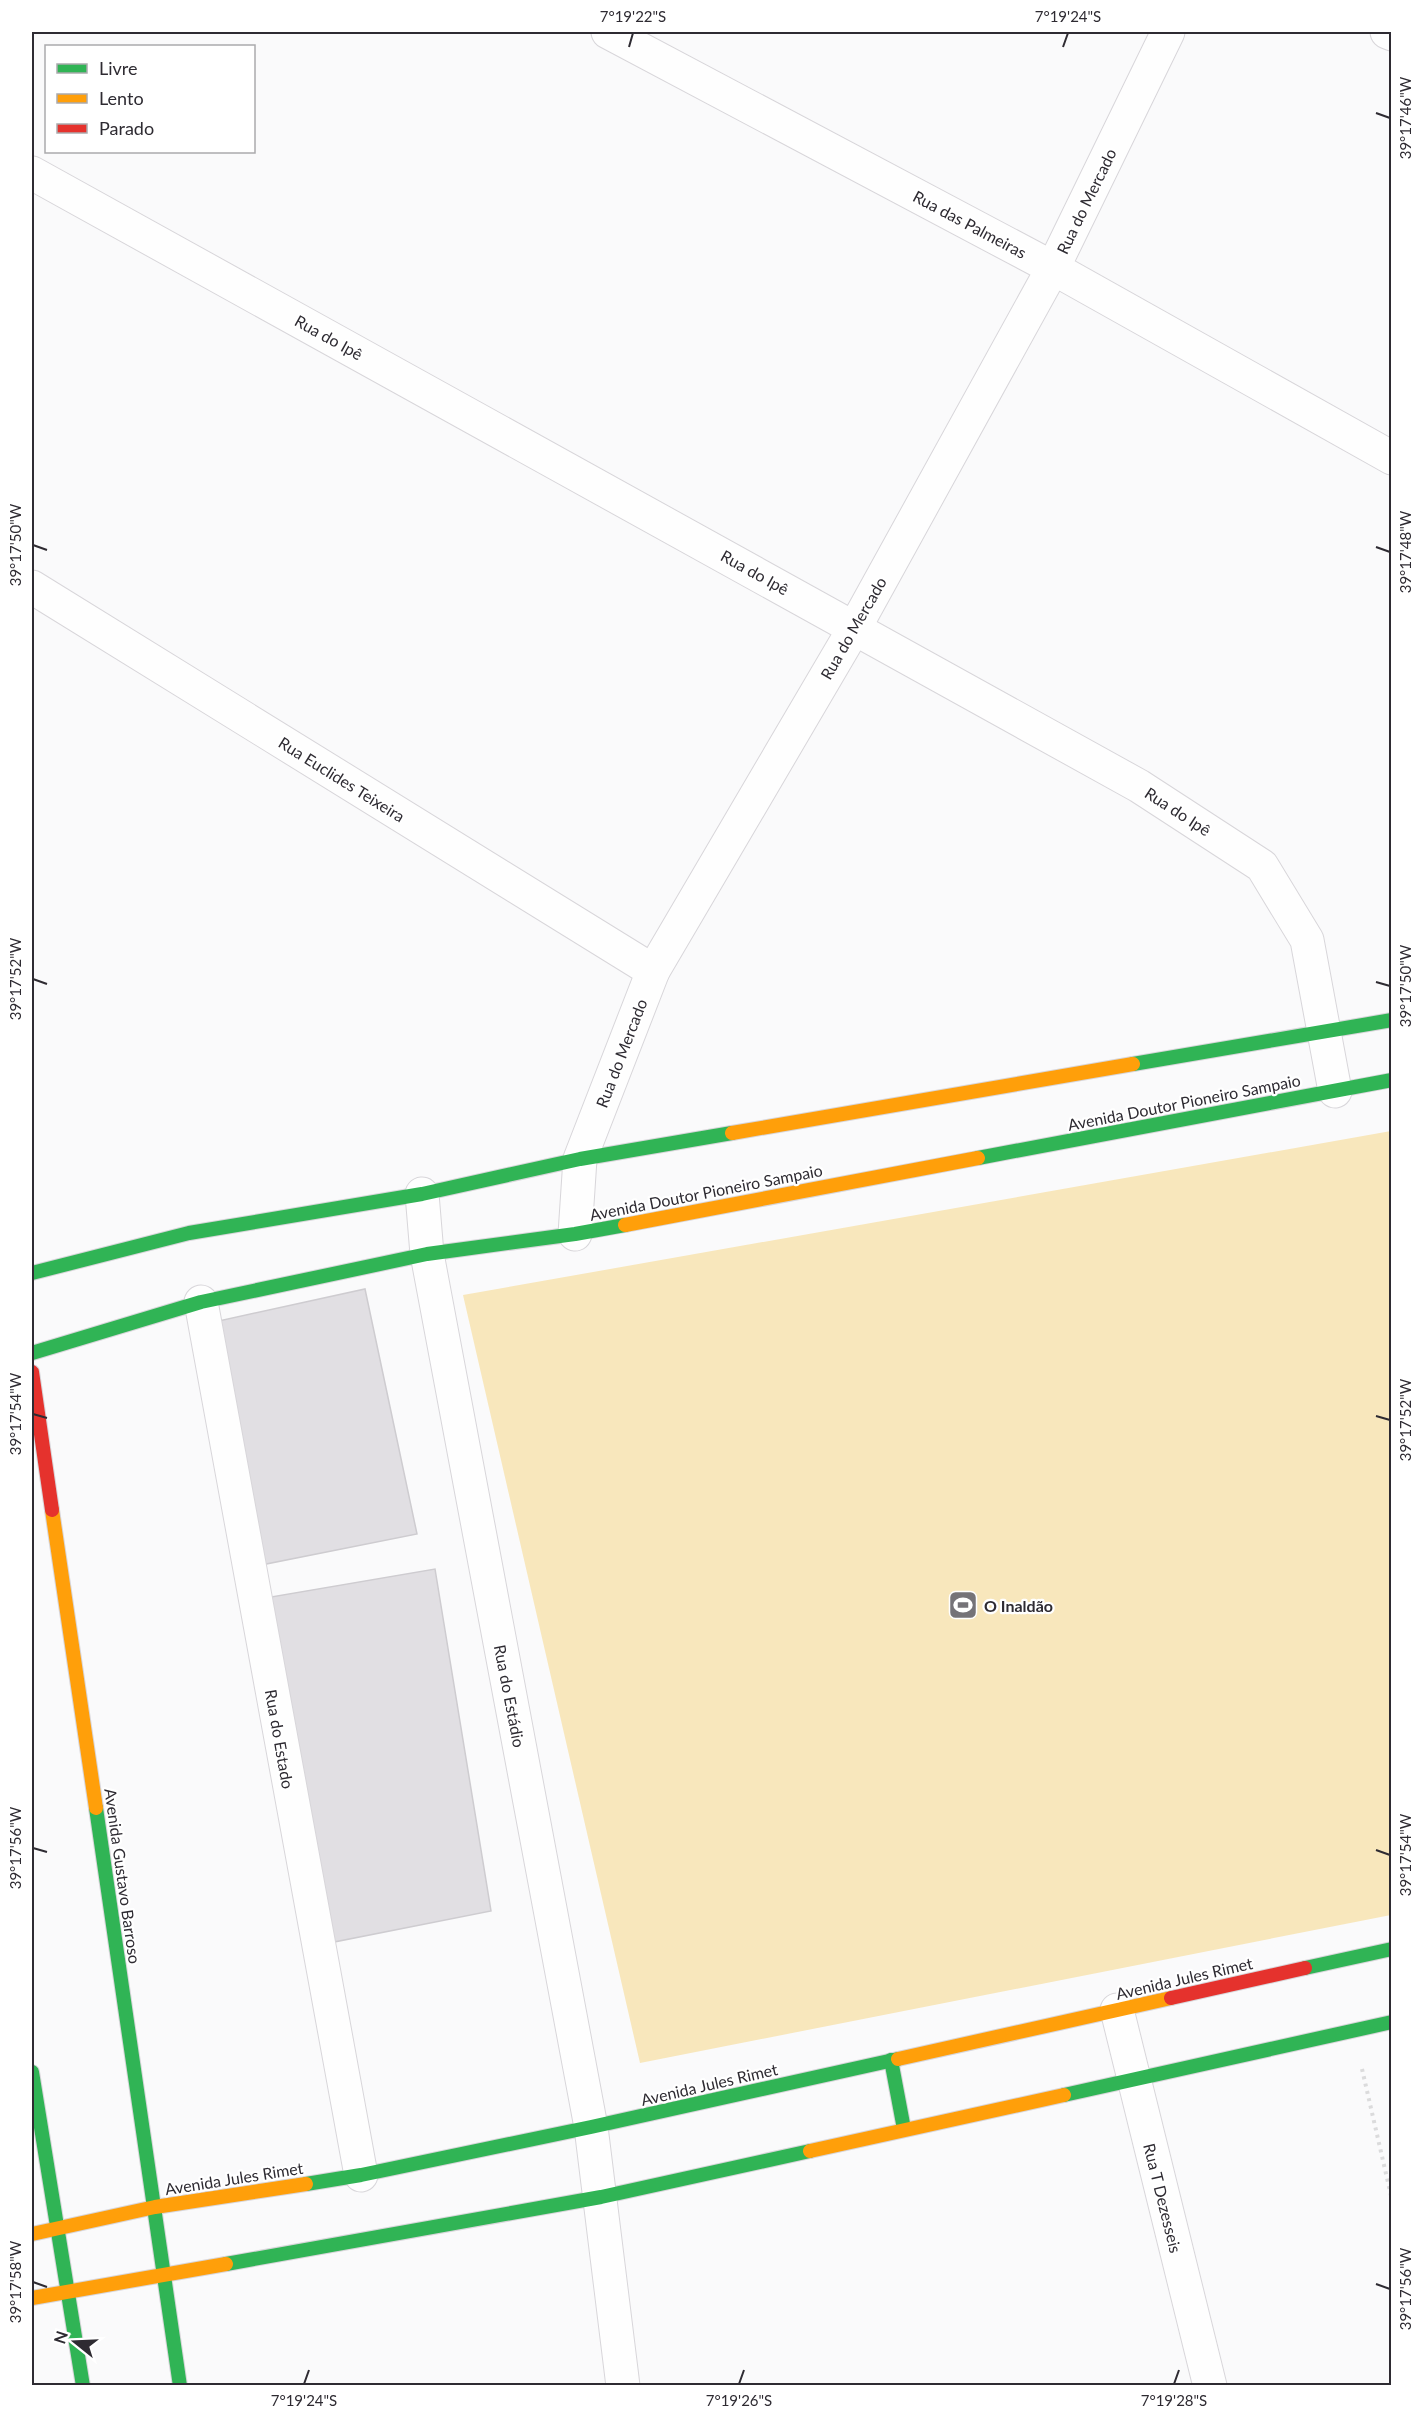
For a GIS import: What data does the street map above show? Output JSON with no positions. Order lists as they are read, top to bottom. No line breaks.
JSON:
{"streets":{"street":["Rua do Mercado","Rua das Palmeiras","Rua do Ipê","Rua Euclides Teixeira","Avenida Doutor Pioneiro Sampaio","Rua do Estádio","Rua do Estado","Avenida Gustavo Barroso","Avenida Jules Rimet","Rua T Dezesseis"]},"crossings":[["Rua do Mercado","Rua das Palmeiras"],["Rua do Mercado","Rua do Ipê"],["Rua do Mercado","Rua Euclides Teixeira"],["Rua do Mercado","Avenida Doutor Pioneiro Sampaio"],["Rua do Ipê","Avenida Doutor Pioneiro Sampaio"],["Avenida Doutor Pioneiro Sampaio","Rua do Estádio"],["Avenida Doutor Pioneiro Sampaio","Rua do Estado"],["Rua do Estádio","Avenida Jules Rimet"],["Rua do Estado","Avenida Jules Rimet"],["Avenida Gustavo Barroso","Avenida Jules Rimet"],["Avenida Jules Rimet","Rua T Dezesseis"]],"places":{"sports":["O Inaldão"]},"legend":["Livre","Lento","Parado"],"north":"left","coordinates":["7°19'22\"S","7°19'24\"S","39°17'46\"W","39°17'50\"W","39°17'48\"W","39°17'52\"W","39°17'54\"W","39°17'56\"W","39°17'58\"W","7°19'26\"S","7°19'28\"S"]}
